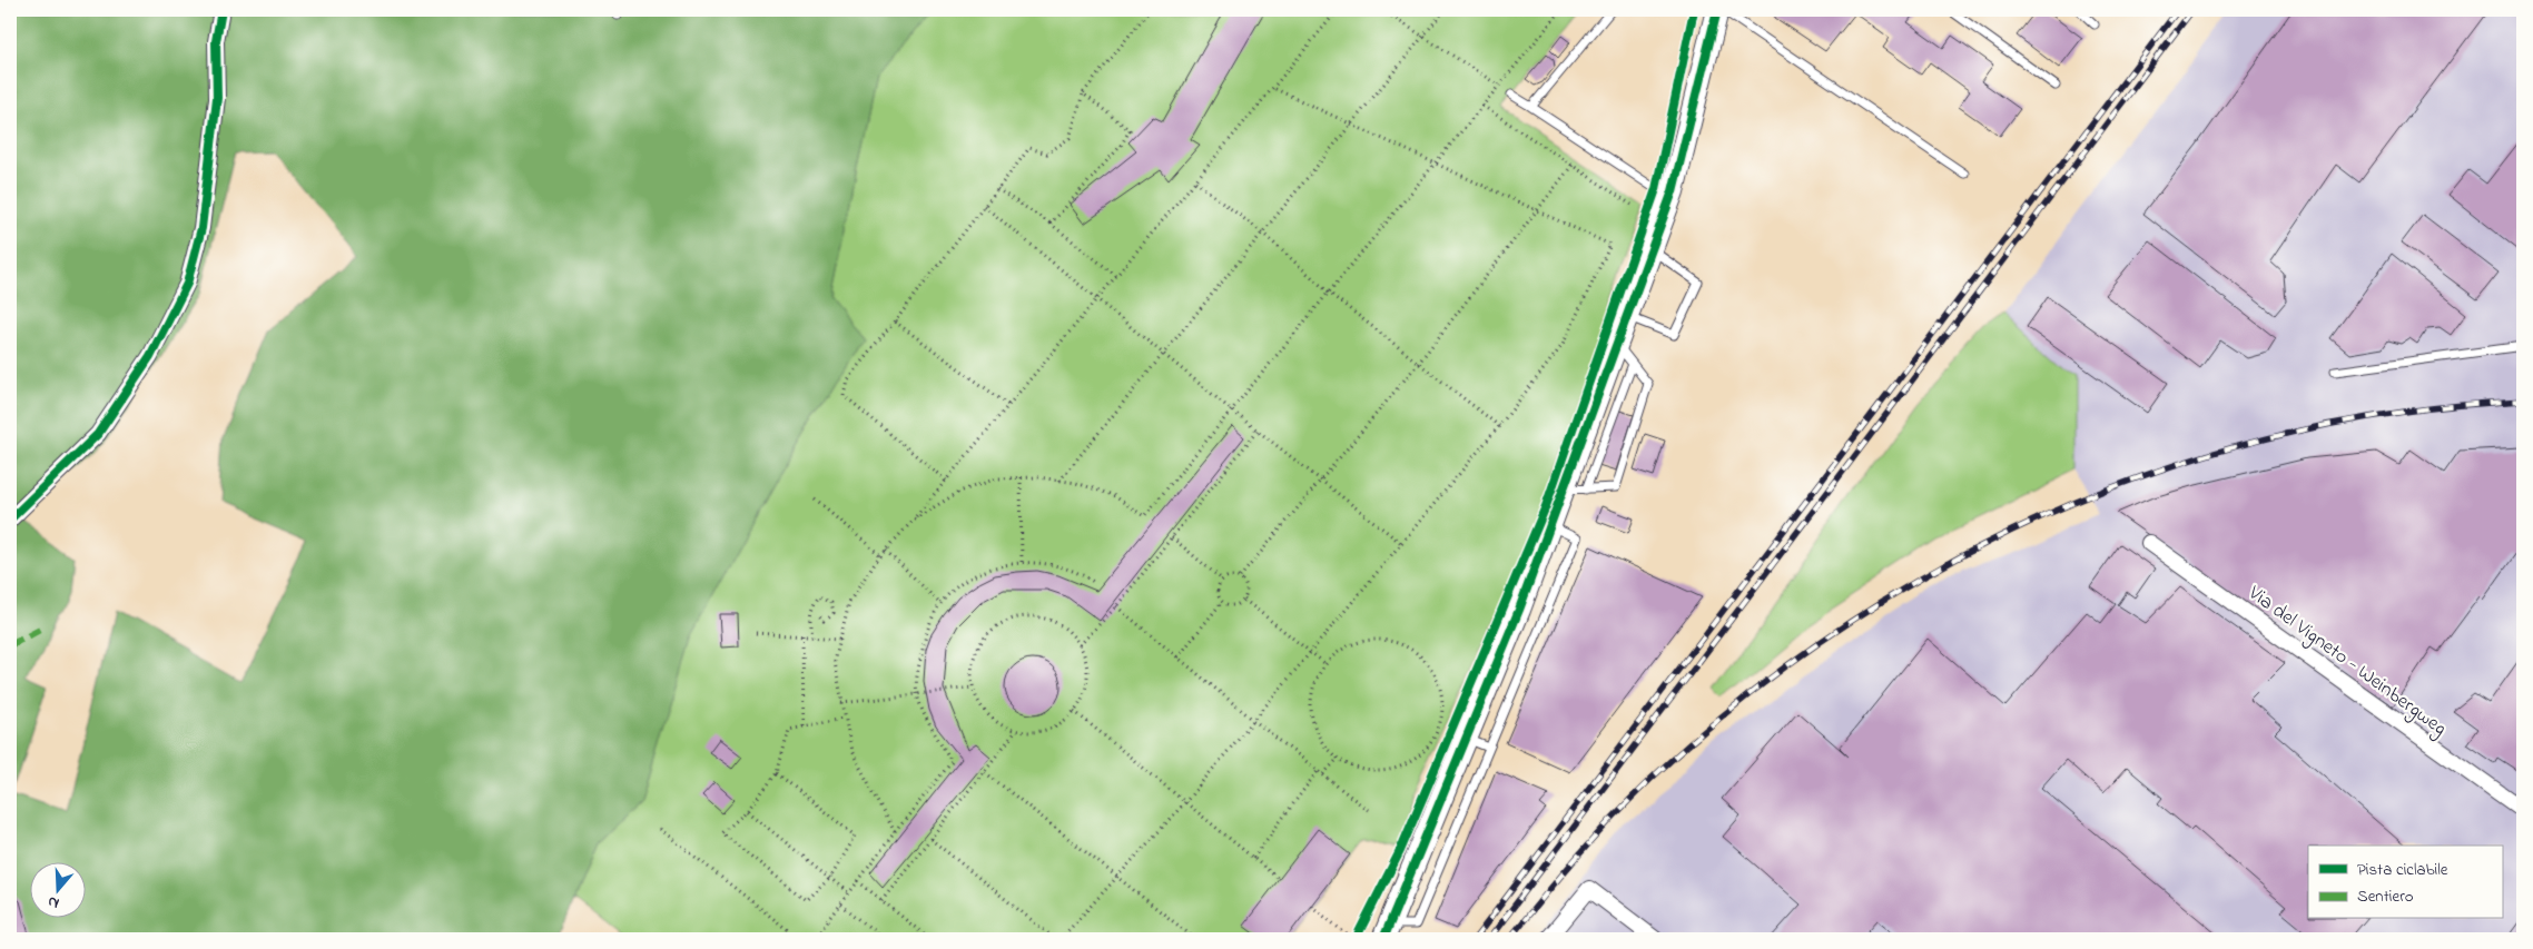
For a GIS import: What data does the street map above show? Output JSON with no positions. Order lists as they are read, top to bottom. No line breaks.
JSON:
{"streets":{"street":["Via del Vigneto - Weinbergweg"]},"legend":["Pista ciclabile","Sentiero"],"north":"bottom"}
